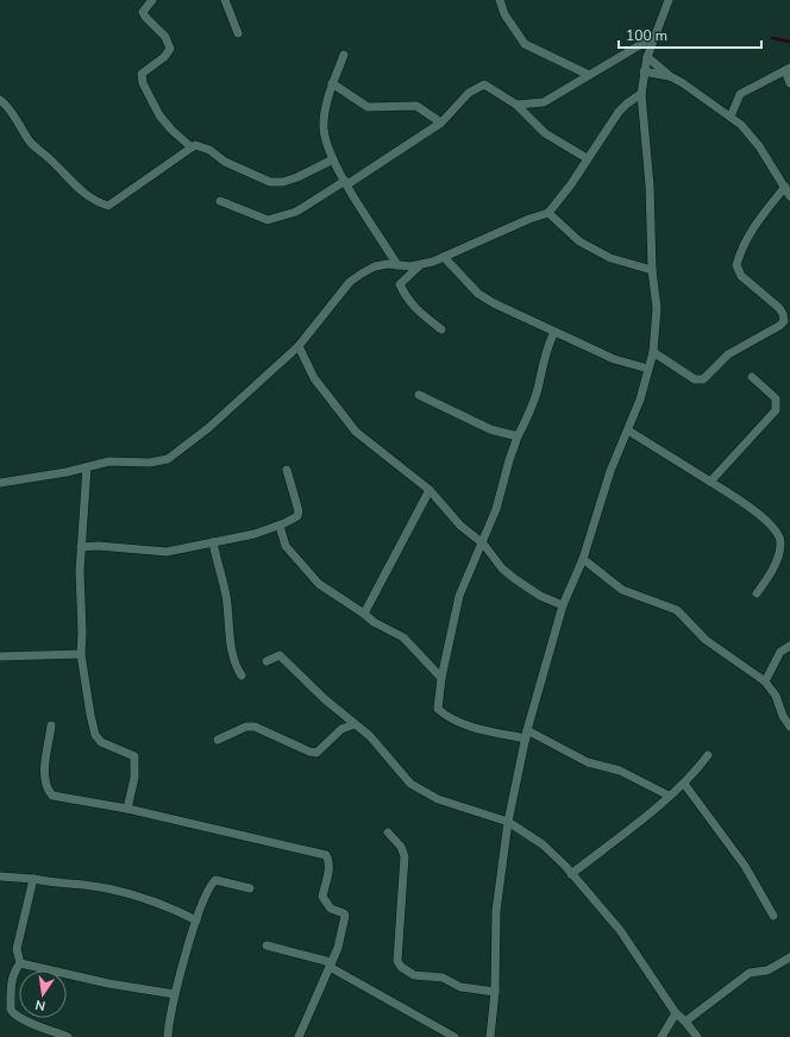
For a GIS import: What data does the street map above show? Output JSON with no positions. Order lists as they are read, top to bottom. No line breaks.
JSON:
{"scale_bar":"100 m","north":"bottom"}
